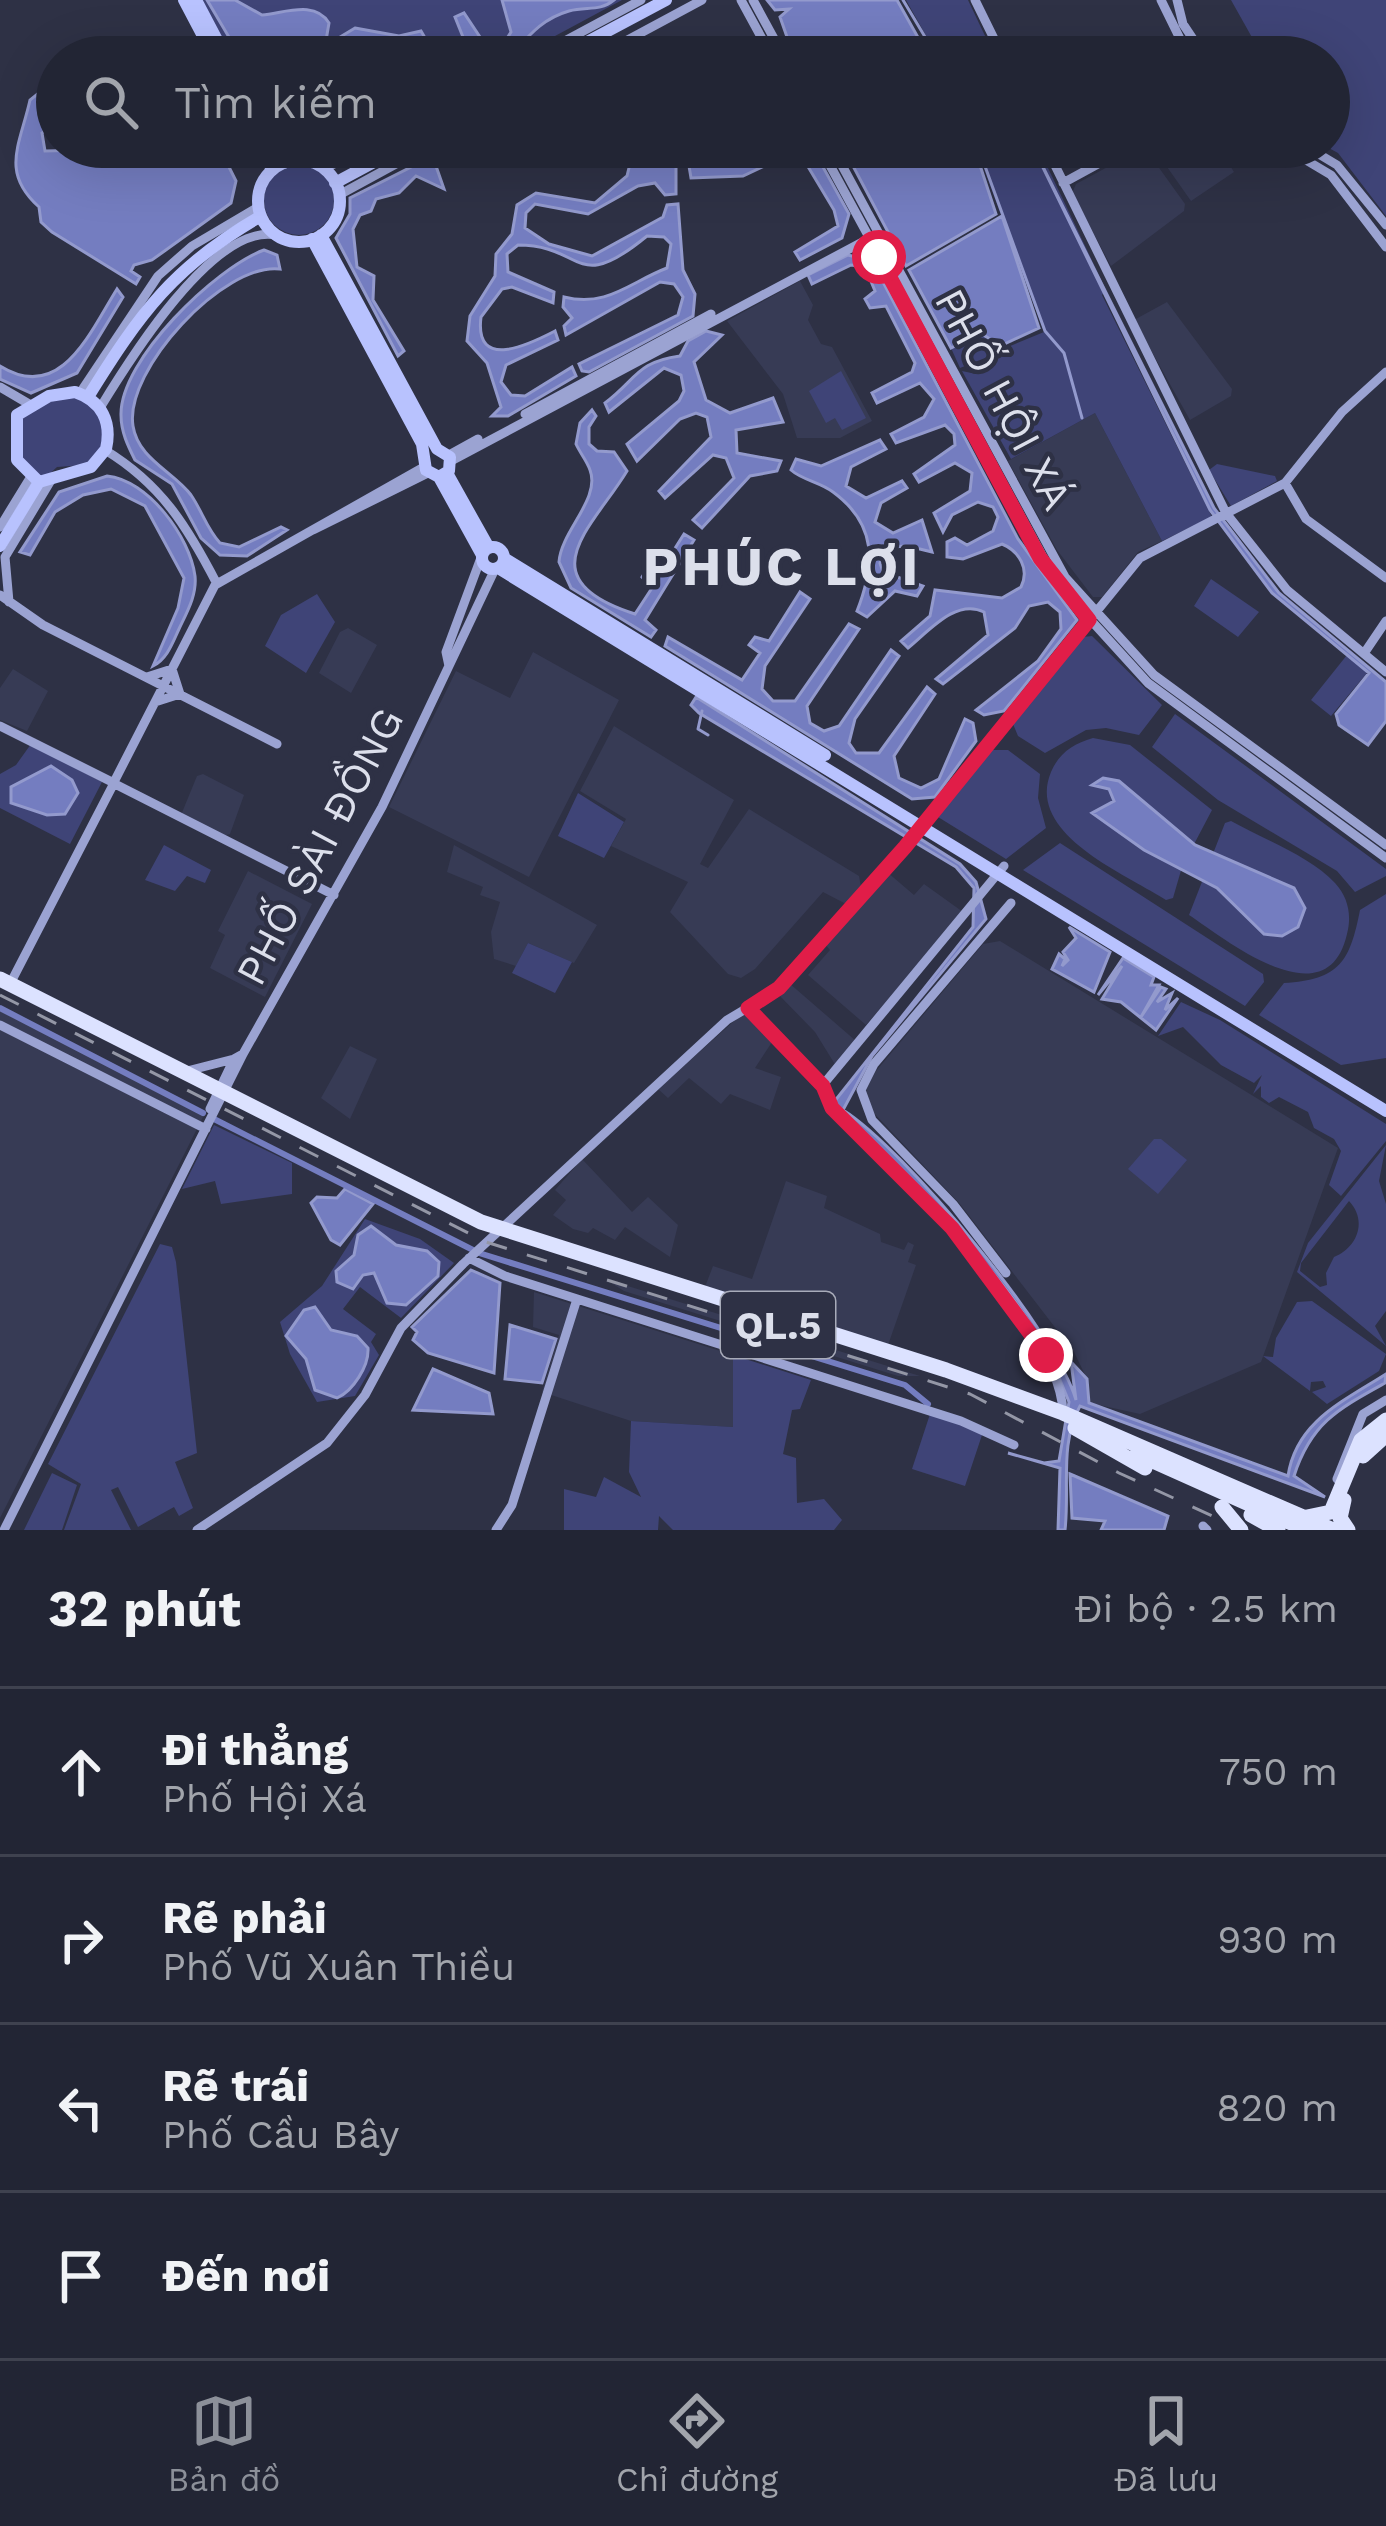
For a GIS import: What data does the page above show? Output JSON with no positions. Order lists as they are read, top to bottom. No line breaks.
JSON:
{"streets":{"highway":["QL.5"],"street":["PHỐ HỘI XÁ","PHỐ SÀI ĐỒNG"]},"crossings":[["PHỐ SÀI ĐỒNG","QL.5"]],"districts":["PHÚC LỢI"],"page":{"search":"Tìm kiếm","heading":["32 phút","Đi bộ · 2.5 km"],"list":[["Đi thẳng","Phố Hội Xá","750 m"],["Rẽ phải","Phố Vũ Xuân Thiều","930 m"],["Rẽ trái","Phố Cầu Bây","820 m"],"Đến nơi"],"nav":["Bản đồ","Chỉ đường","Đã lưu"]}}
